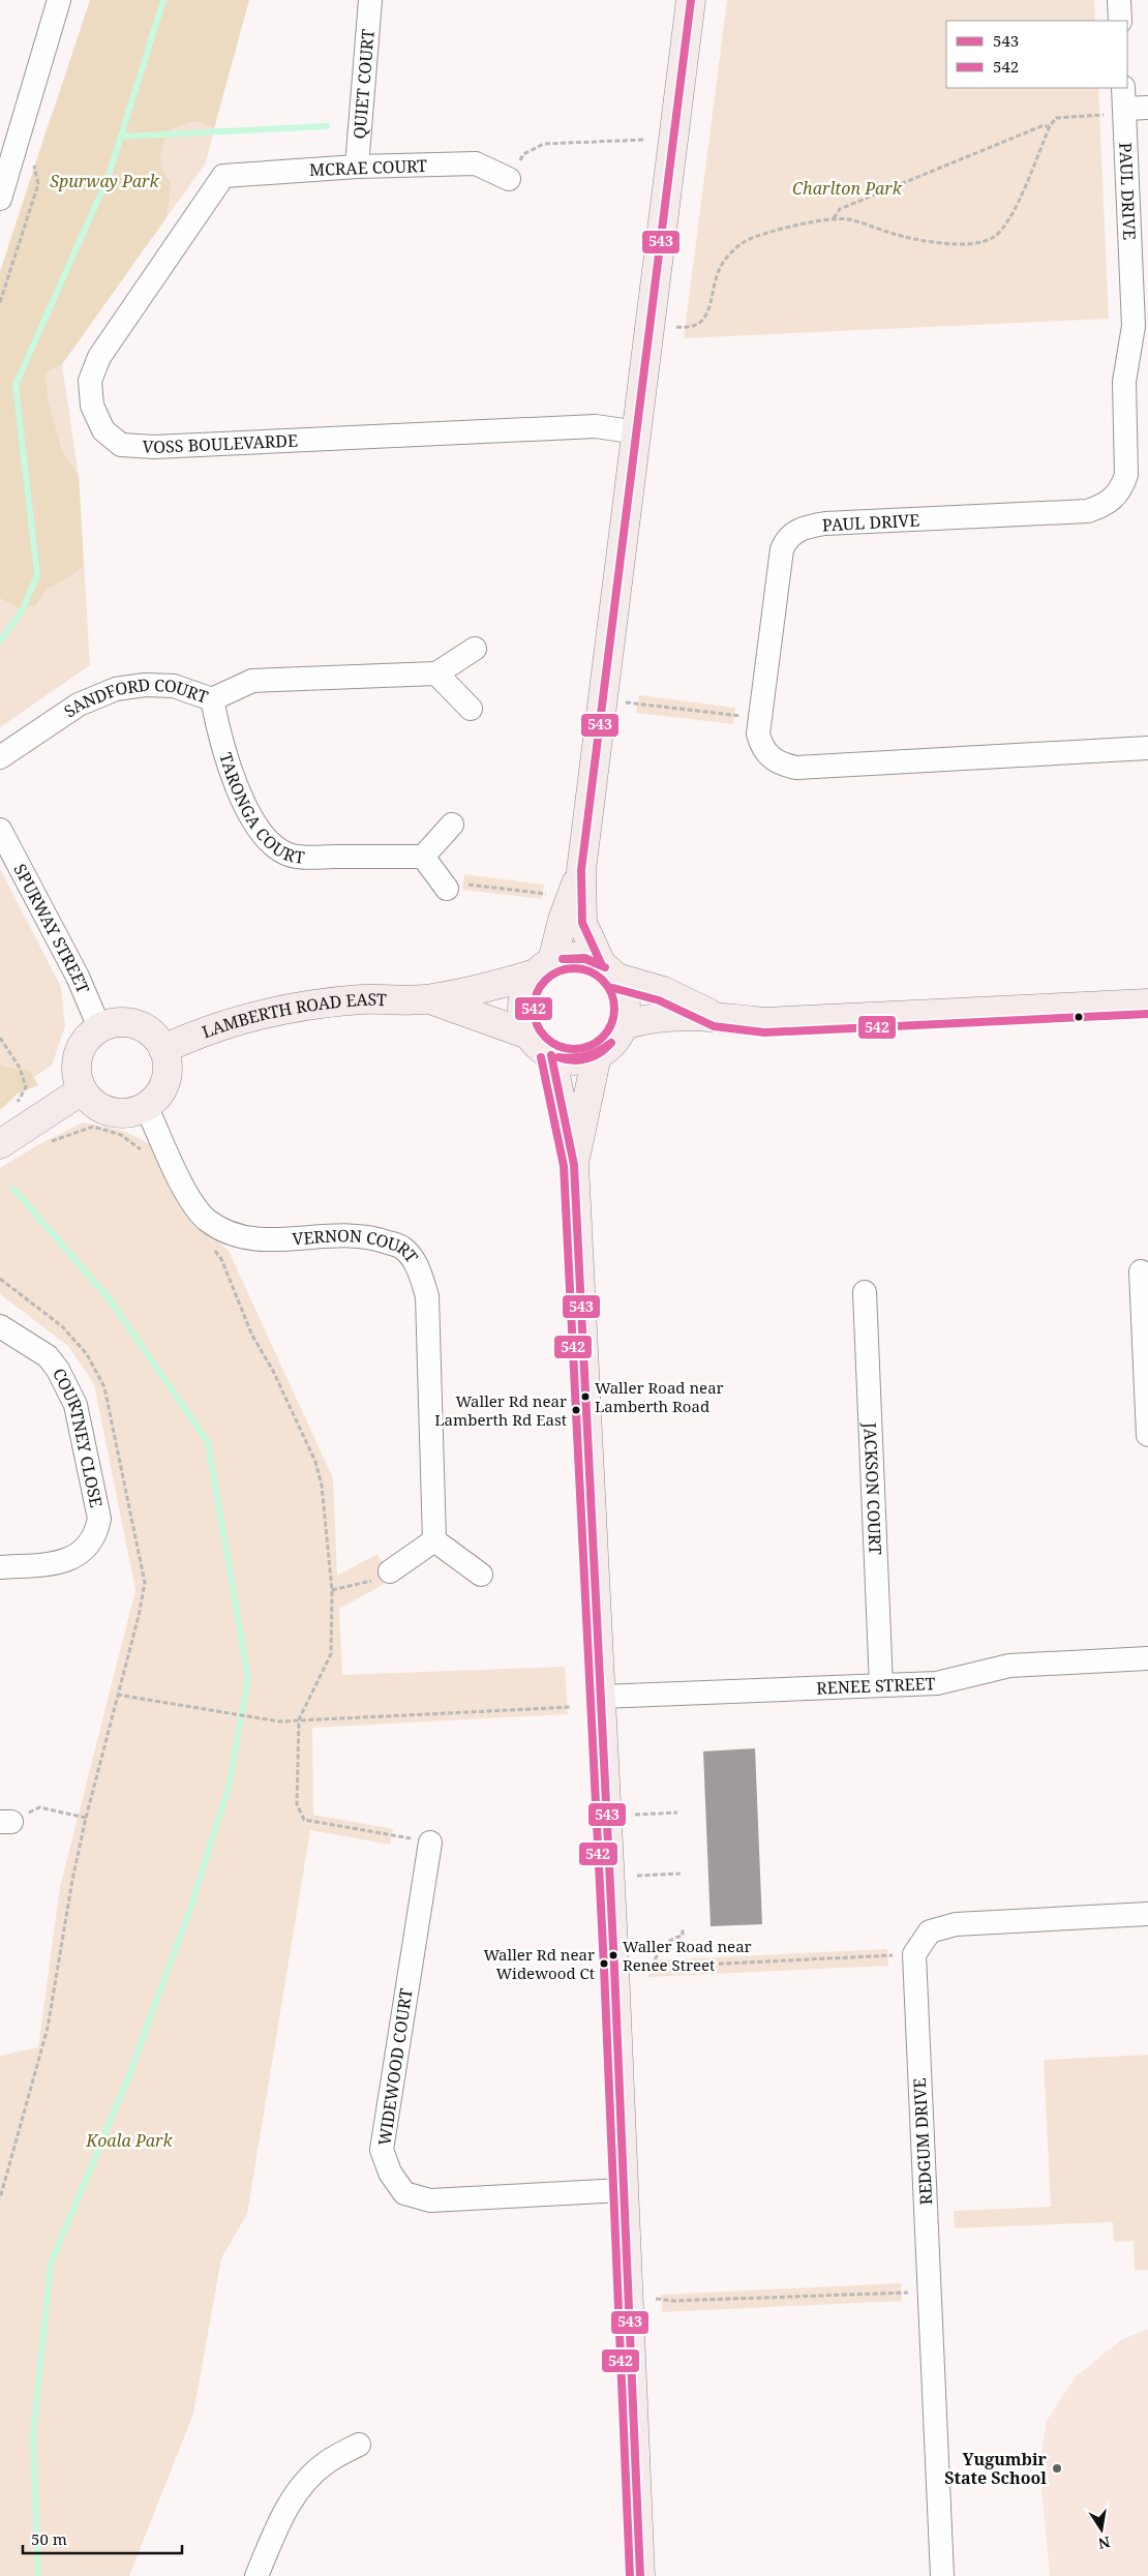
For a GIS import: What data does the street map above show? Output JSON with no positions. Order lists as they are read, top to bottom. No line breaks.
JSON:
{"streets":{"street":["QUIET COURT","MCRAE COURT","PAUL DRIVE","VOSS BOULEVARDE","SANDFORD COURT","TARONGA COURT","SPURWAY STREET","LAMBERTH ROAD EAST","VERNON COURT","COURTNEY CLOSE","JACKSON COURT","RENEE STREET","WIDEWOOD COURT","REDGUM DRIVE"]},"crossings":[["QUIET COURT","MCRAE COURT"],["MCRAE COURT","VOSS BOULEVARDE"],["SANDFORD COURT","TARONGA COURT"],["SPURWAY STREET","LAMBERTH ROAD EAST"],["SPURWAY STREET","VERNON COURT"],["LAMBERTH ROAD EAST","VERNON COURT"],["JACKSON COURT","RENEE STREET"]],"parks":["Spurway Park","Charlton Park","Koala Park"],"places":["Waller Road near Lamberth Road","Waller Rd near Lamberth Rd East","Waller Road near Renee Street","Waller Rd near Widewood Ct","Yugumbir State School"],"lines":["transit line 543","transit line 542"],"legend":["543","542"],"scale_bar":"50 m","north":"bottom"}
